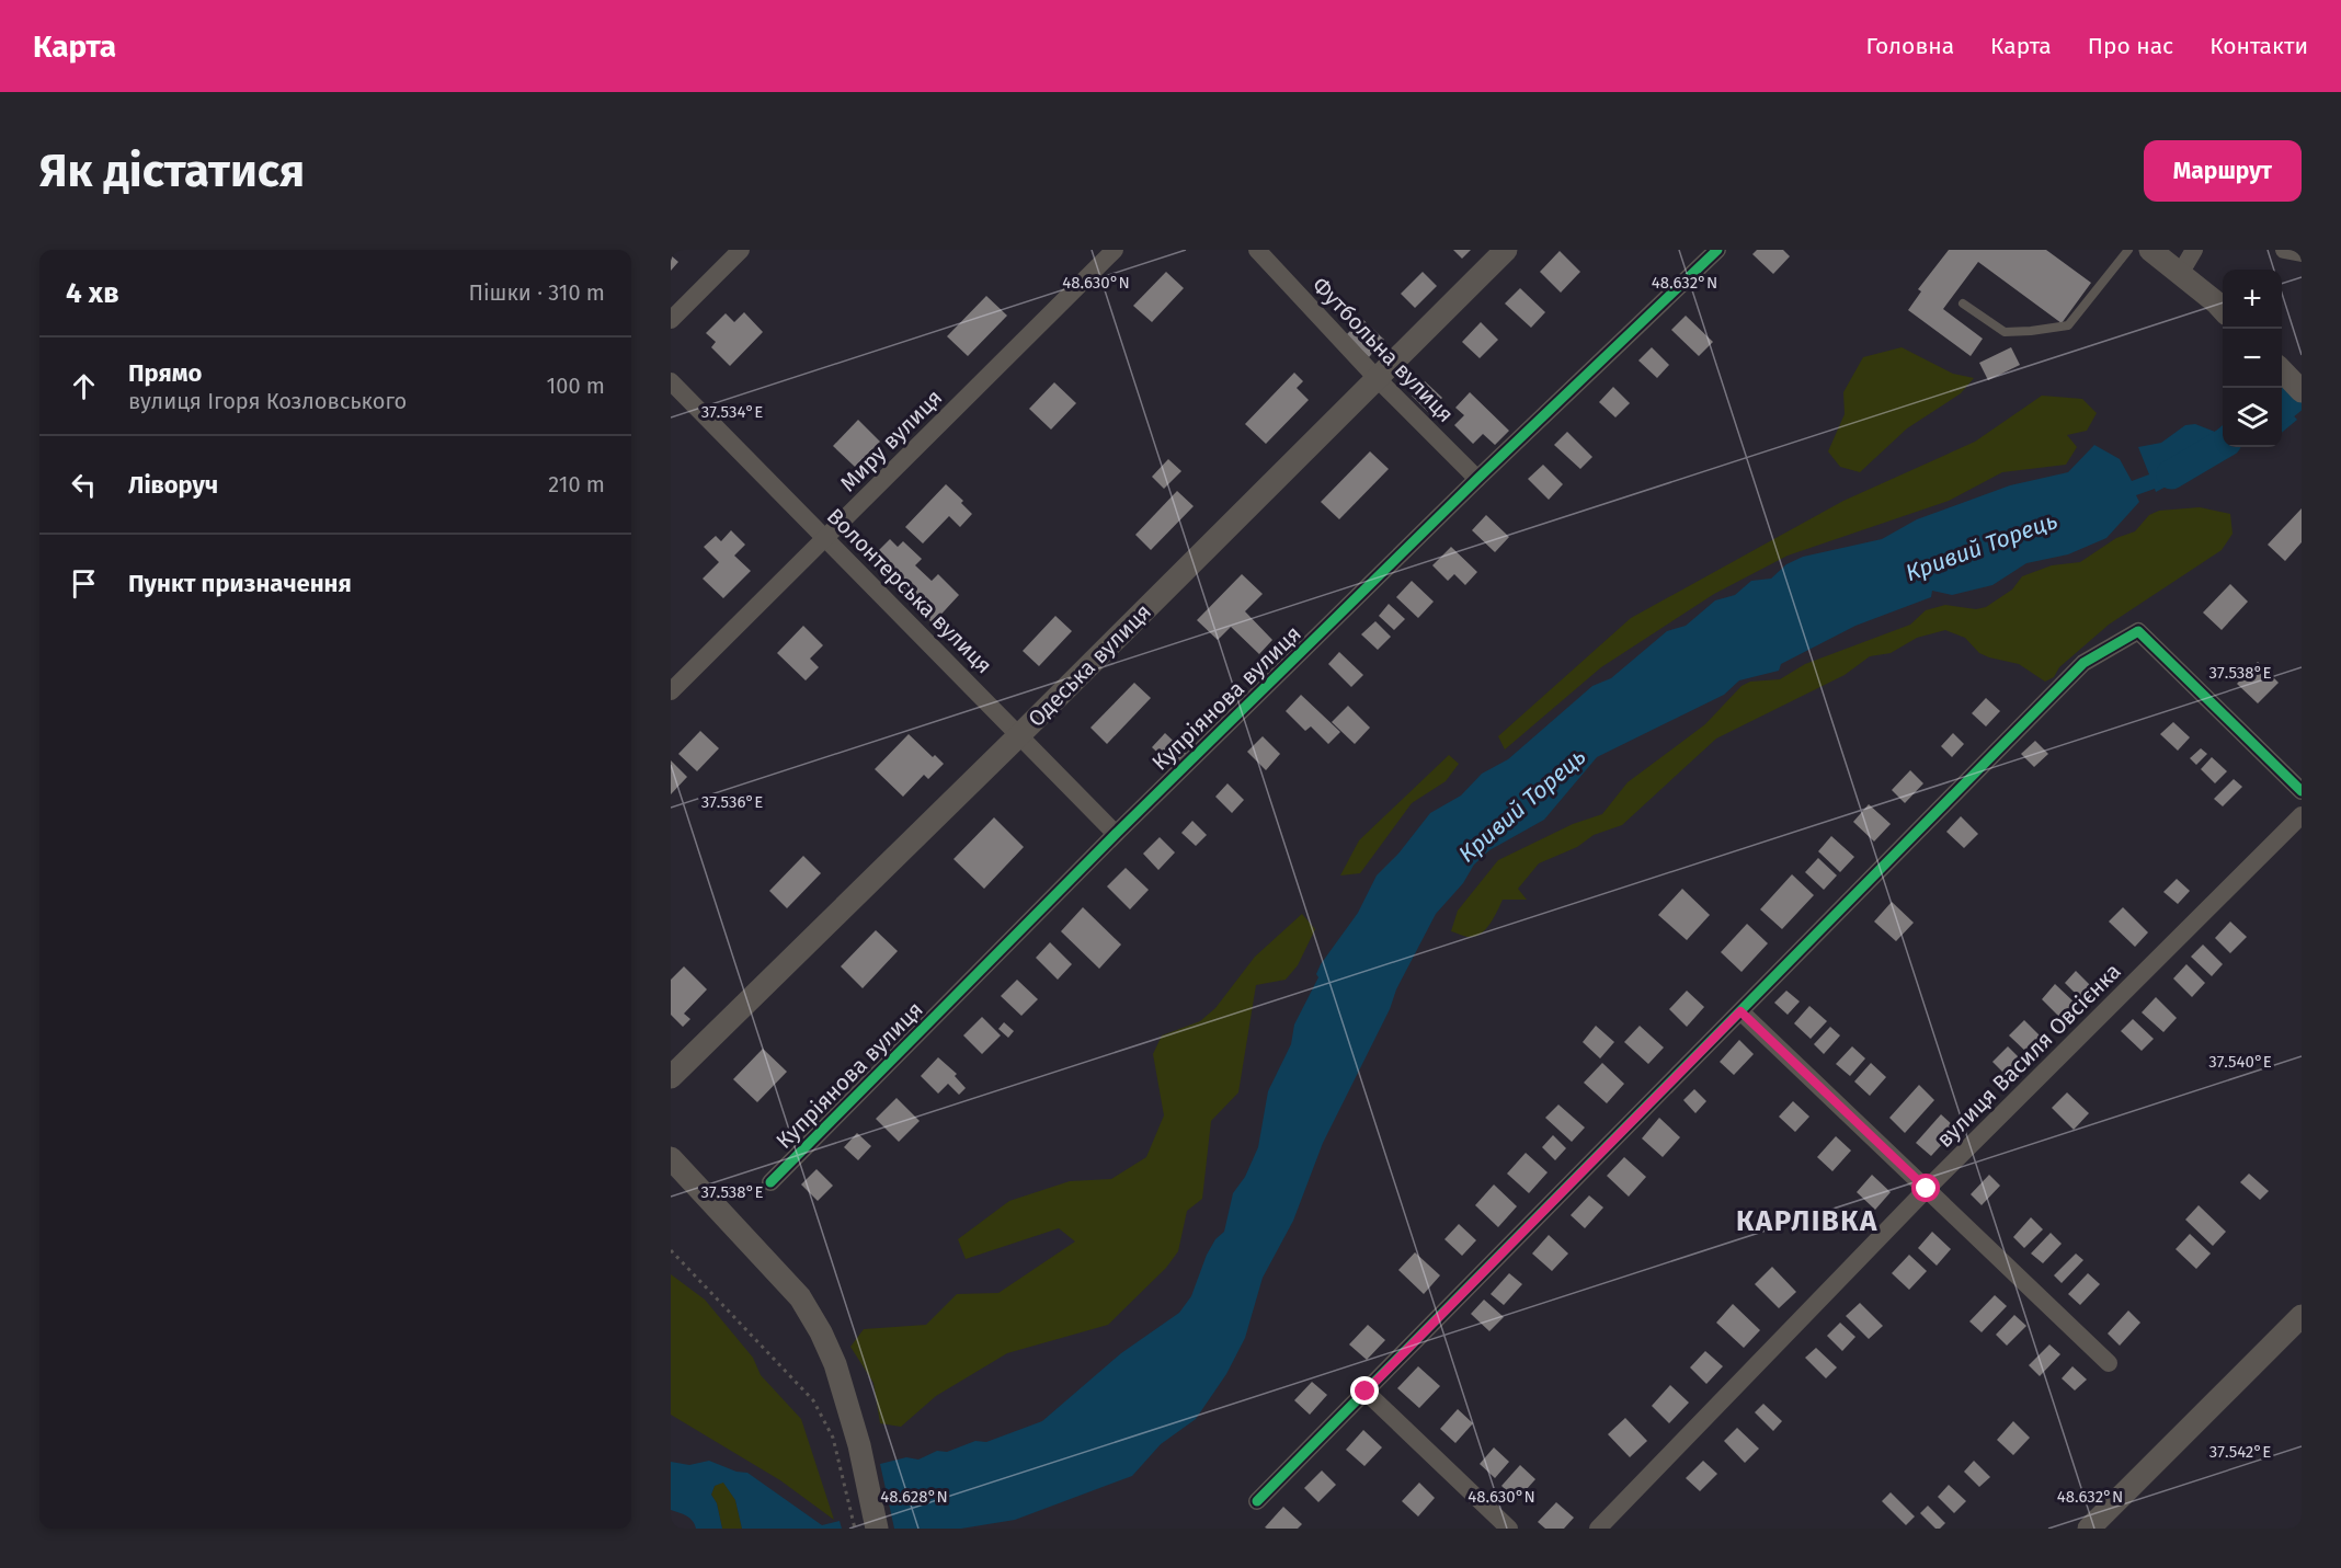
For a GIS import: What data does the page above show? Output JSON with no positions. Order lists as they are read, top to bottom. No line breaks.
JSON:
{"streets":{"street":["Футбольна вулиця","Миру вулиця","Волонтерська вулиця","Одеська вулиця","Купріянова вулиця","вулиця Василя Овсієнка"]},"crossings":[["Футбольна вулиця","Одеська вулиця"],["Футбольна вулиця","Купріянова вулиця"],["Миру вулиця","Волонтерська вулиця"],["Волонтерська вулиця","Одеська вулиця"],["Волонтерська вулиця","Купріянова вулиця"]],"districts":["КАРЛІВКА"],"water":["Кривий Торець"],"page":{"header":"Карта","nav":["Головна","Карта","Про нас","Контакти"],"buttons":"Маршрут","title":"Як дістатися","heading":["4 хв","Пішки · 310 m"],"map_buttons":["+","−"],"list":[["Прямо","вулиця Ігоря Козловського","100 m"],["Ліворуч","210 m"],"Пункт призначення"]},"coordinates":["48.630°N","48.632°N","37.534°E","37.538°E","37.536°E","37.540°E","37.542°E","48.628°N"]}
